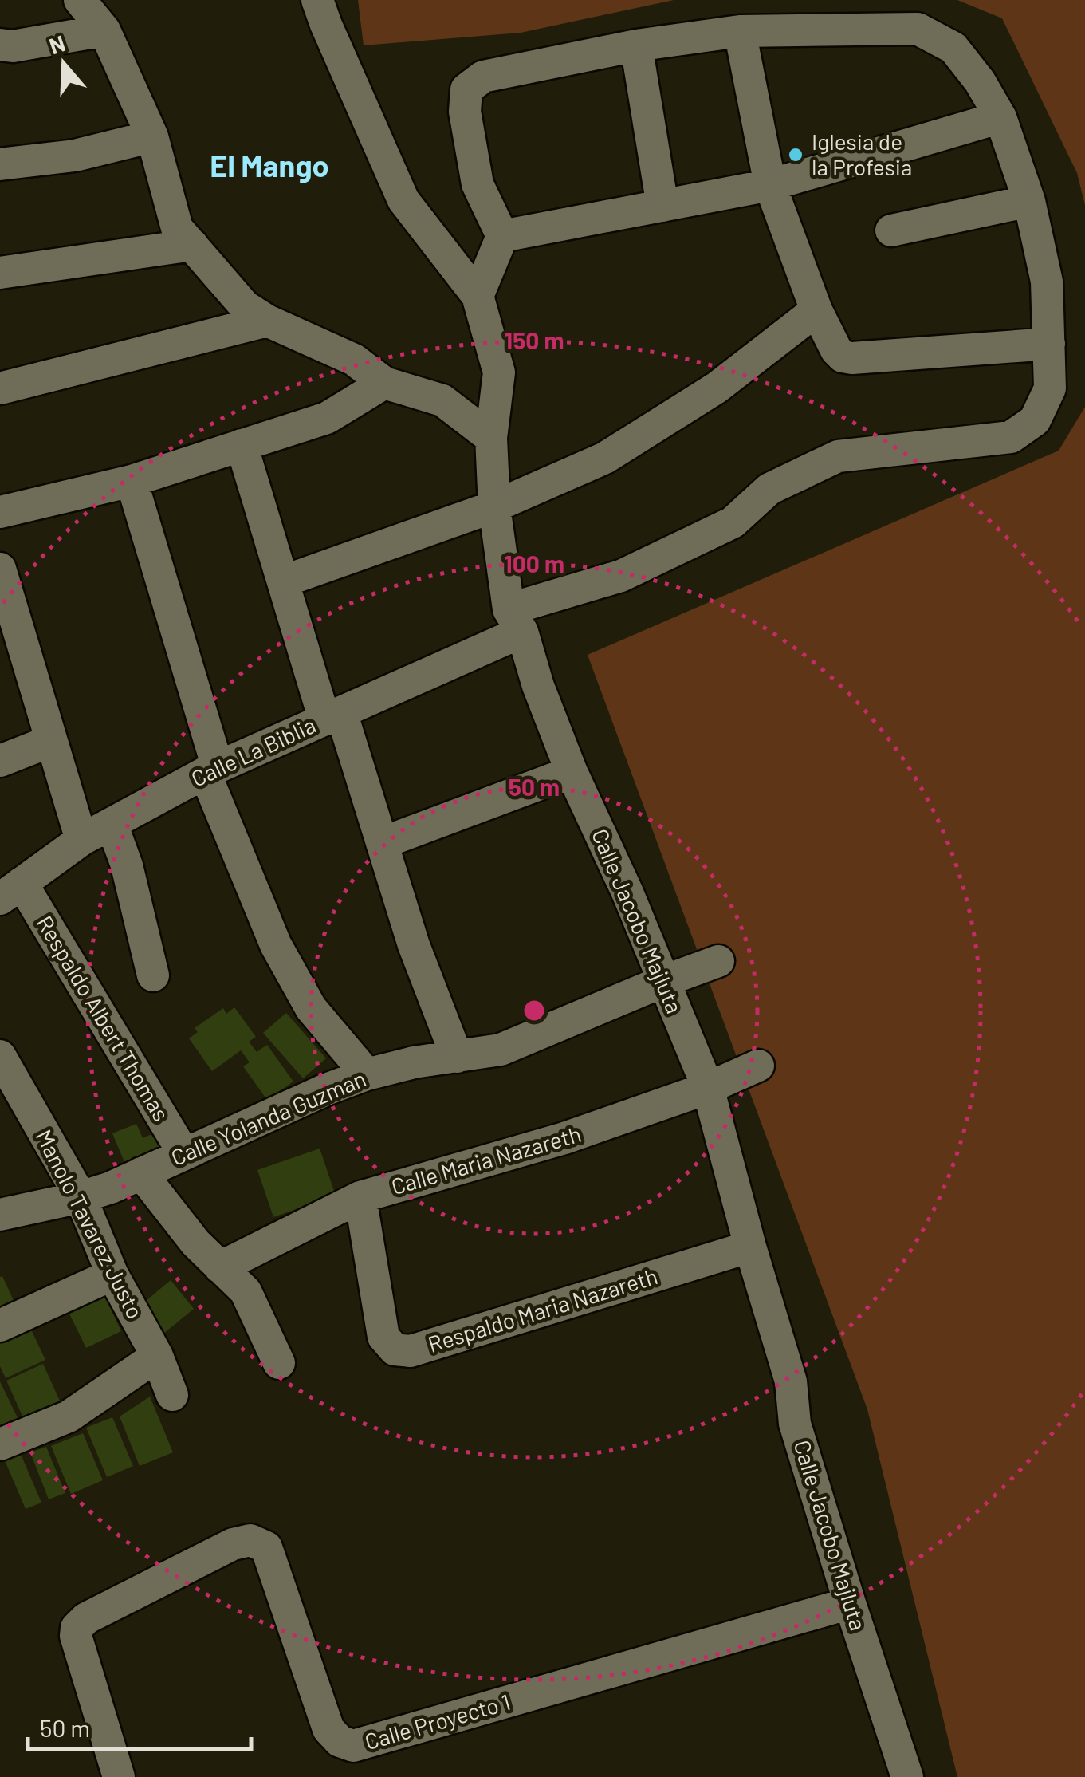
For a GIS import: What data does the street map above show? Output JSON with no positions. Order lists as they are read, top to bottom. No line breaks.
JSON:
{"streets":{"street":["Calle La Biblia","Calle Jacobo Majluta","Respaldo Albert Thomas","Calle Yolanda Guzman","Calle Maria Nazareth","Manolo Tavarez Justo","Respaldo Maria Nazareth","Calle Proyecto 1"]},"crossings":[["Calle La Biblia","Calle Jacobo Majluta"],["Calle La Biblia","Respaldo Albert Thomas"],["Calle Jacobo Majluta","Calle Yolanda Guzman"],["Calle Jacobo Majluta","Calle Maria Nazareth"],["Calle Jacobo Majluta","Respaldo Maria Nazareth"],["Calle Jacobo Majluta","Calle Proyecto 1"],["Respaldo Albert Thomas","Calle Yolanda Guzman"],["Calle Yolanda Guzman","Manolo Tavarez Justo"],["Calle Maria Nazareth","Respaldo Maria Nazareth"]],"districts":["El Mango"],"places":["Iglesia de la Profesia"],"scale_bar":"50 m","north":"top","rings":["150 m","100 m","50 m"]}
